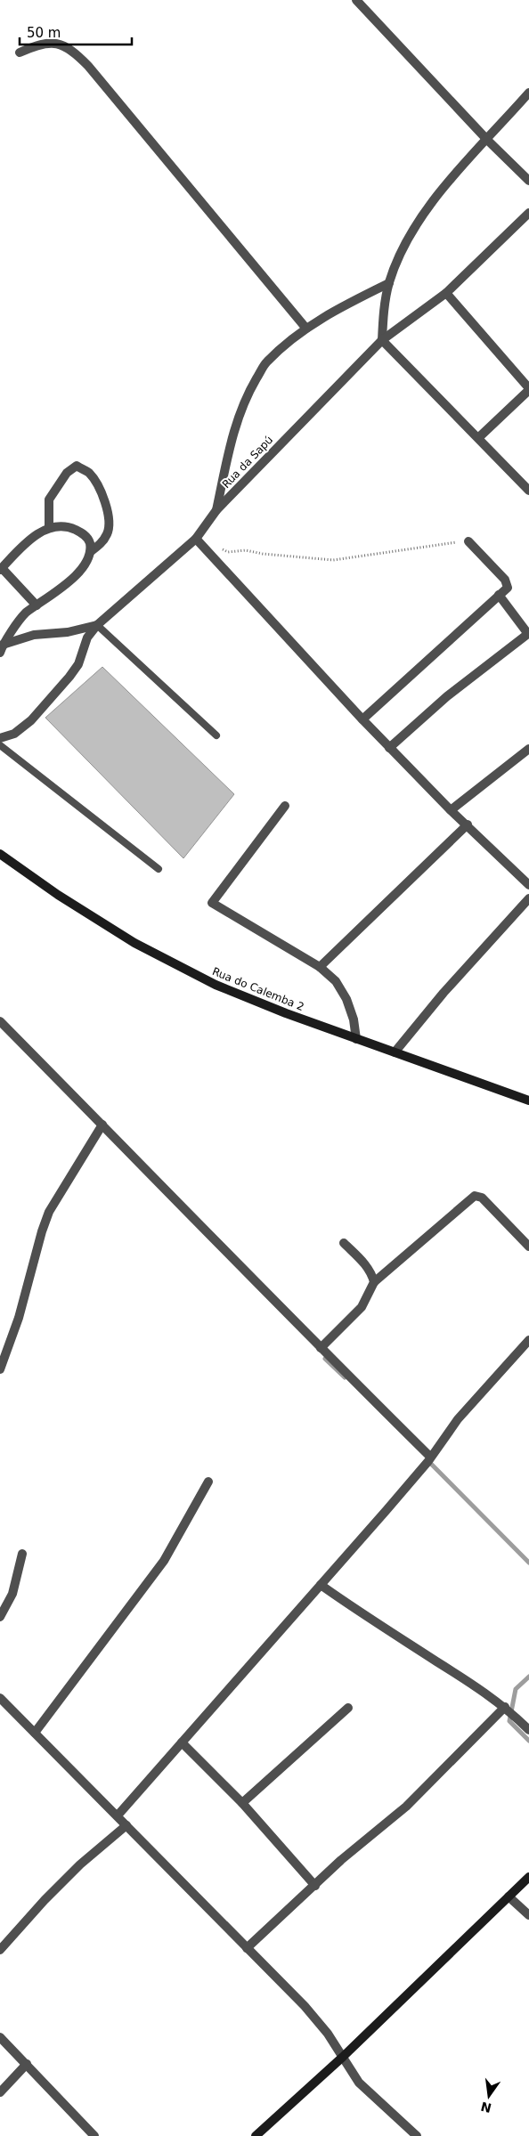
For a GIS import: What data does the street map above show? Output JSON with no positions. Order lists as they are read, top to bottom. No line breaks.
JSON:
{"streets":{"main road":["Rua do Calemba 2"],"street":["Rua da Sapú"]},"scale_bar":"50 m","north":"bottom"}
